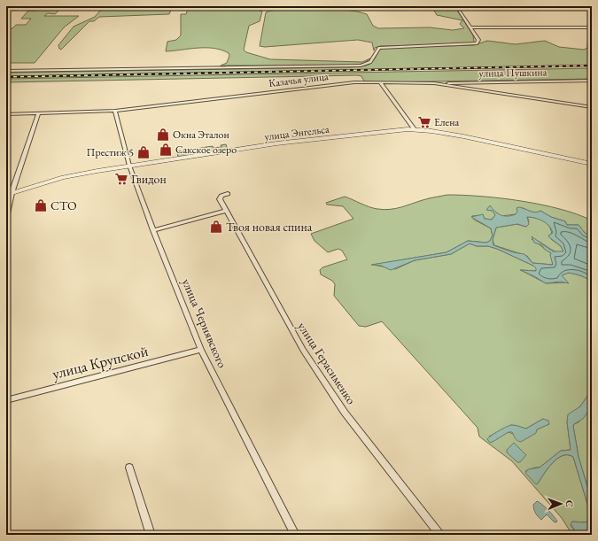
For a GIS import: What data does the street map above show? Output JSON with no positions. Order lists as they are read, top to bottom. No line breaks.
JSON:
{"streets":{"street":["улица Пушкина","Казачья улица","улица Энгельса","улица Чернявского","улица Крупской","улица Герасименко"]},"crossings":[["улица Пушкина","Казачья улица"],["Казачья улица","улица Чернявского"],["улица Энгельса","улица Чернявского"],["улица Чернявского","улица Крупской"]],"places":{"supermarket":["Елена","Гвидон"],"shop":["Окна Эталон","Сакское озеро","Престиж 5","СТО","Твоя новая спина"]},"north":"right"}
